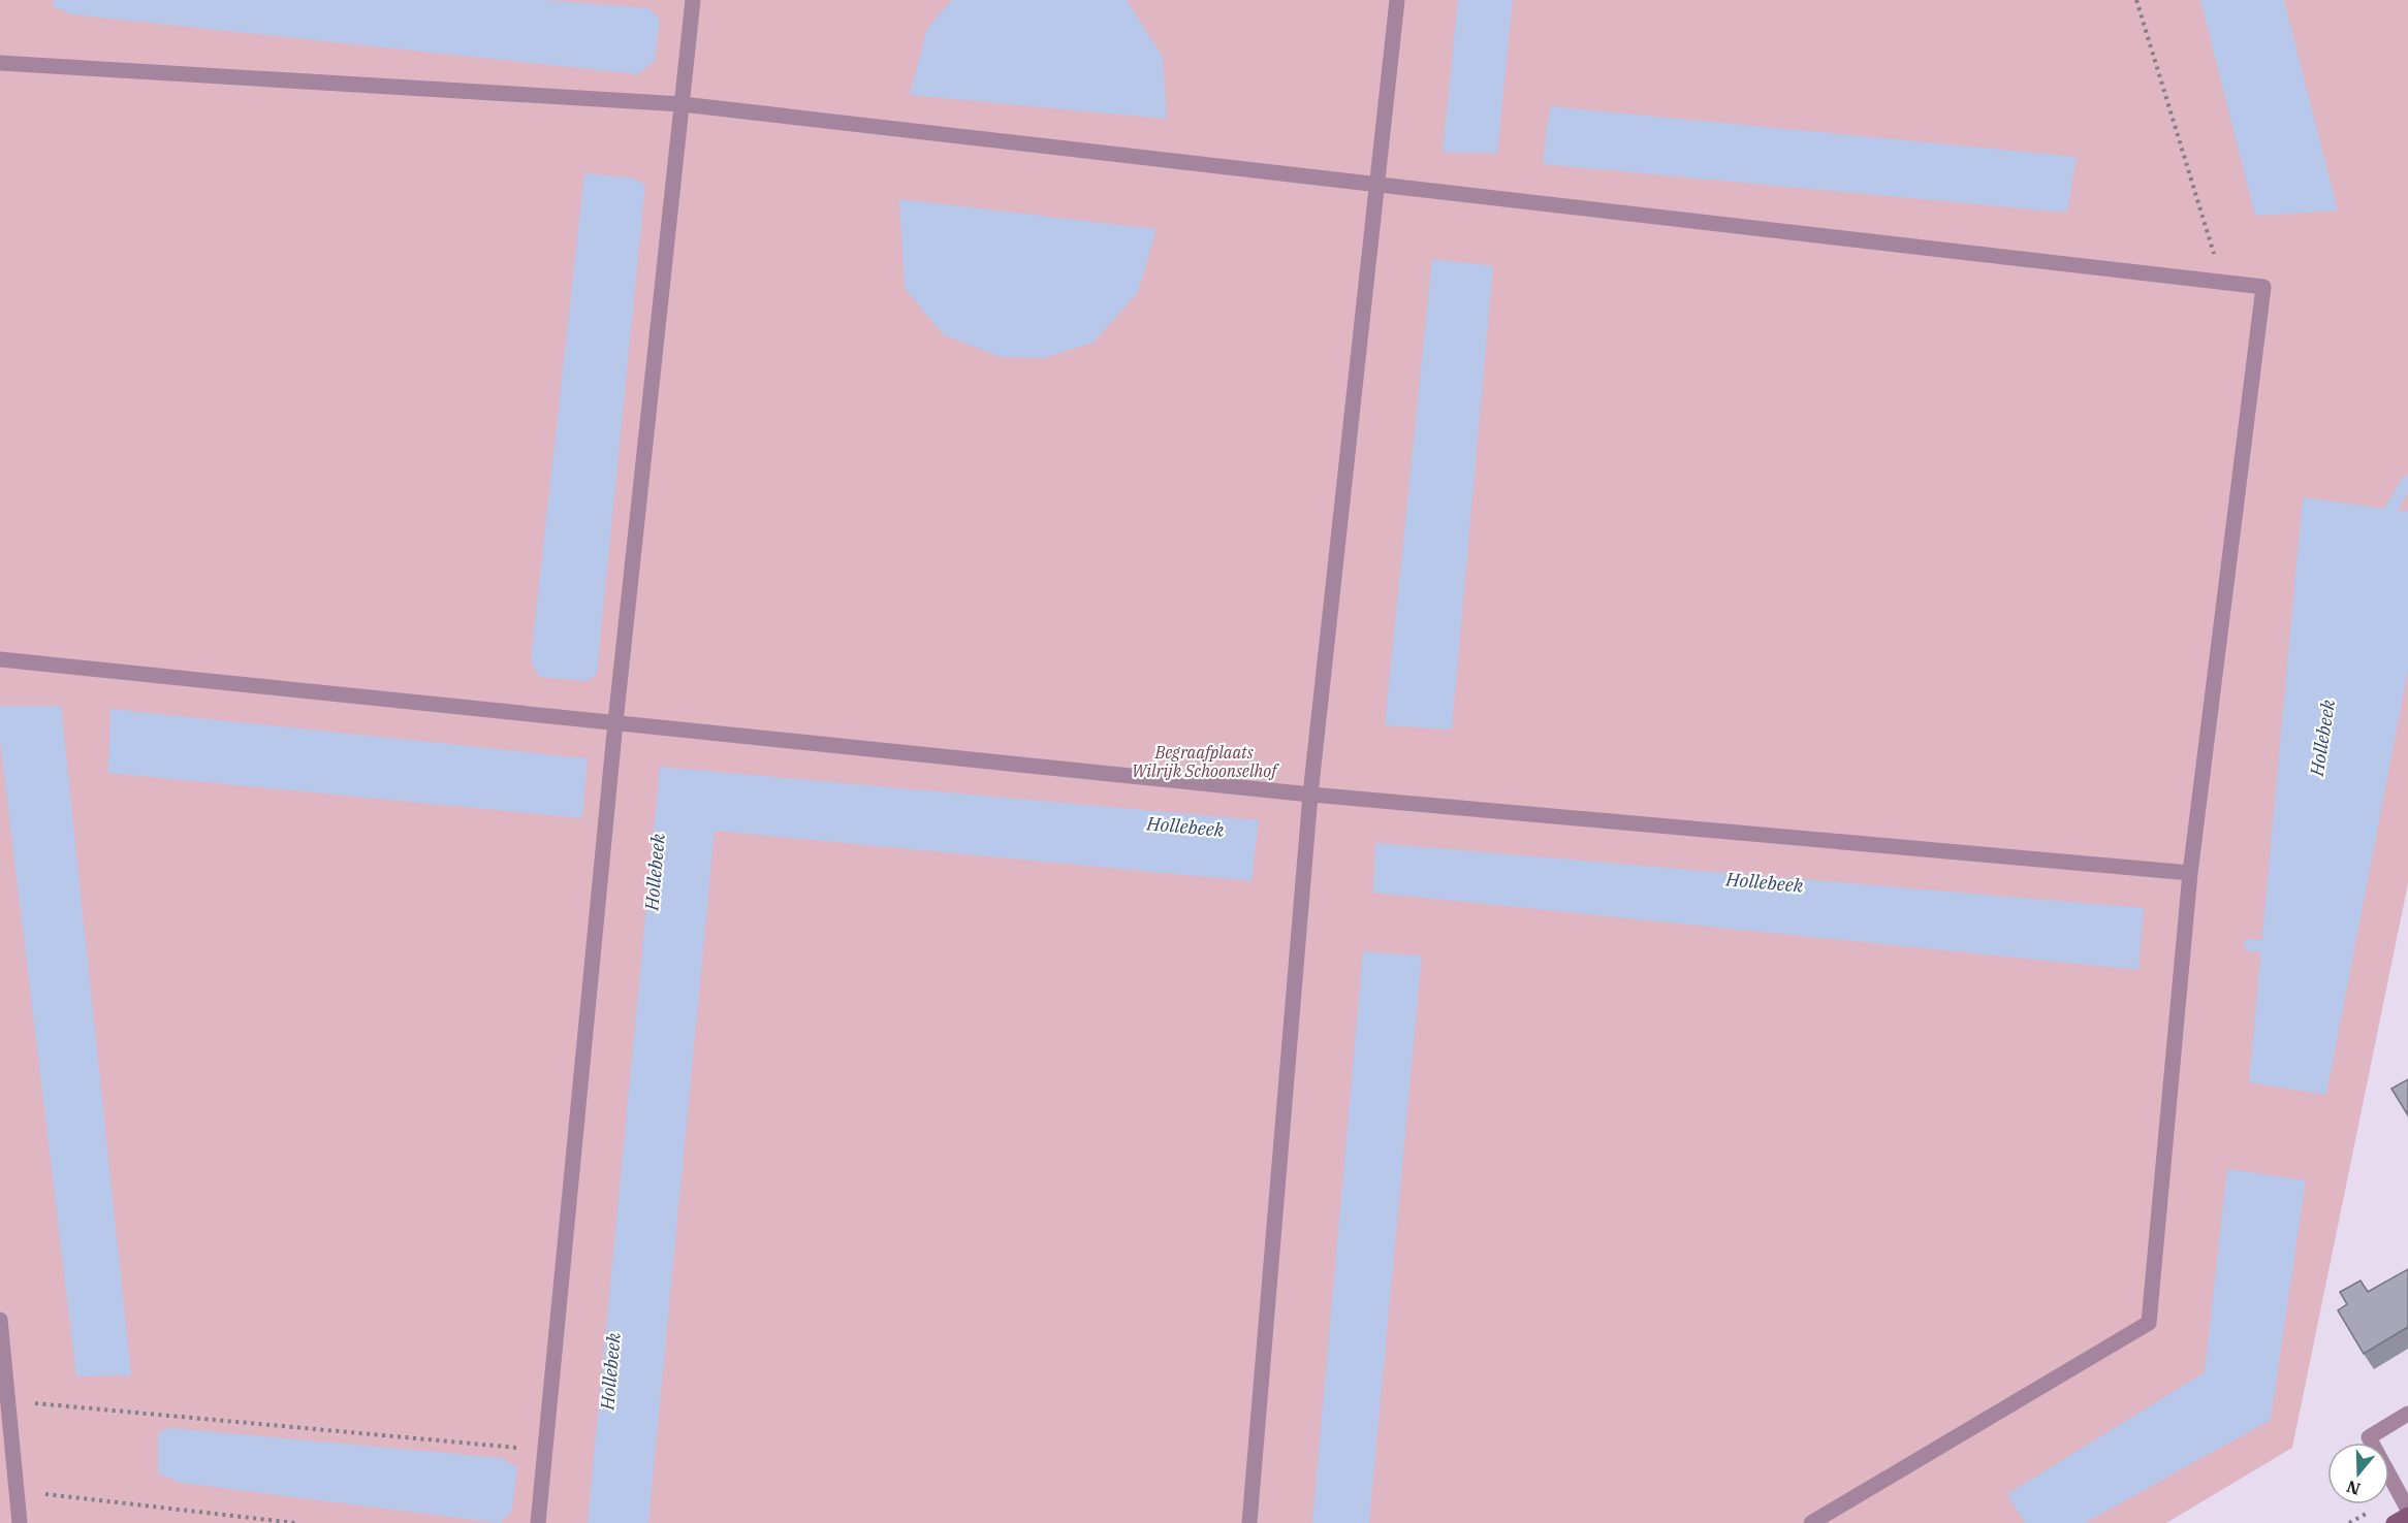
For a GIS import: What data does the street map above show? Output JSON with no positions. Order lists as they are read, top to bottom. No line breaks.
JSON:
{"water":["Hollebeek"],"parks":["Begraafplaats Wilrijk Schoonselhof"],"north":"bottom"}
